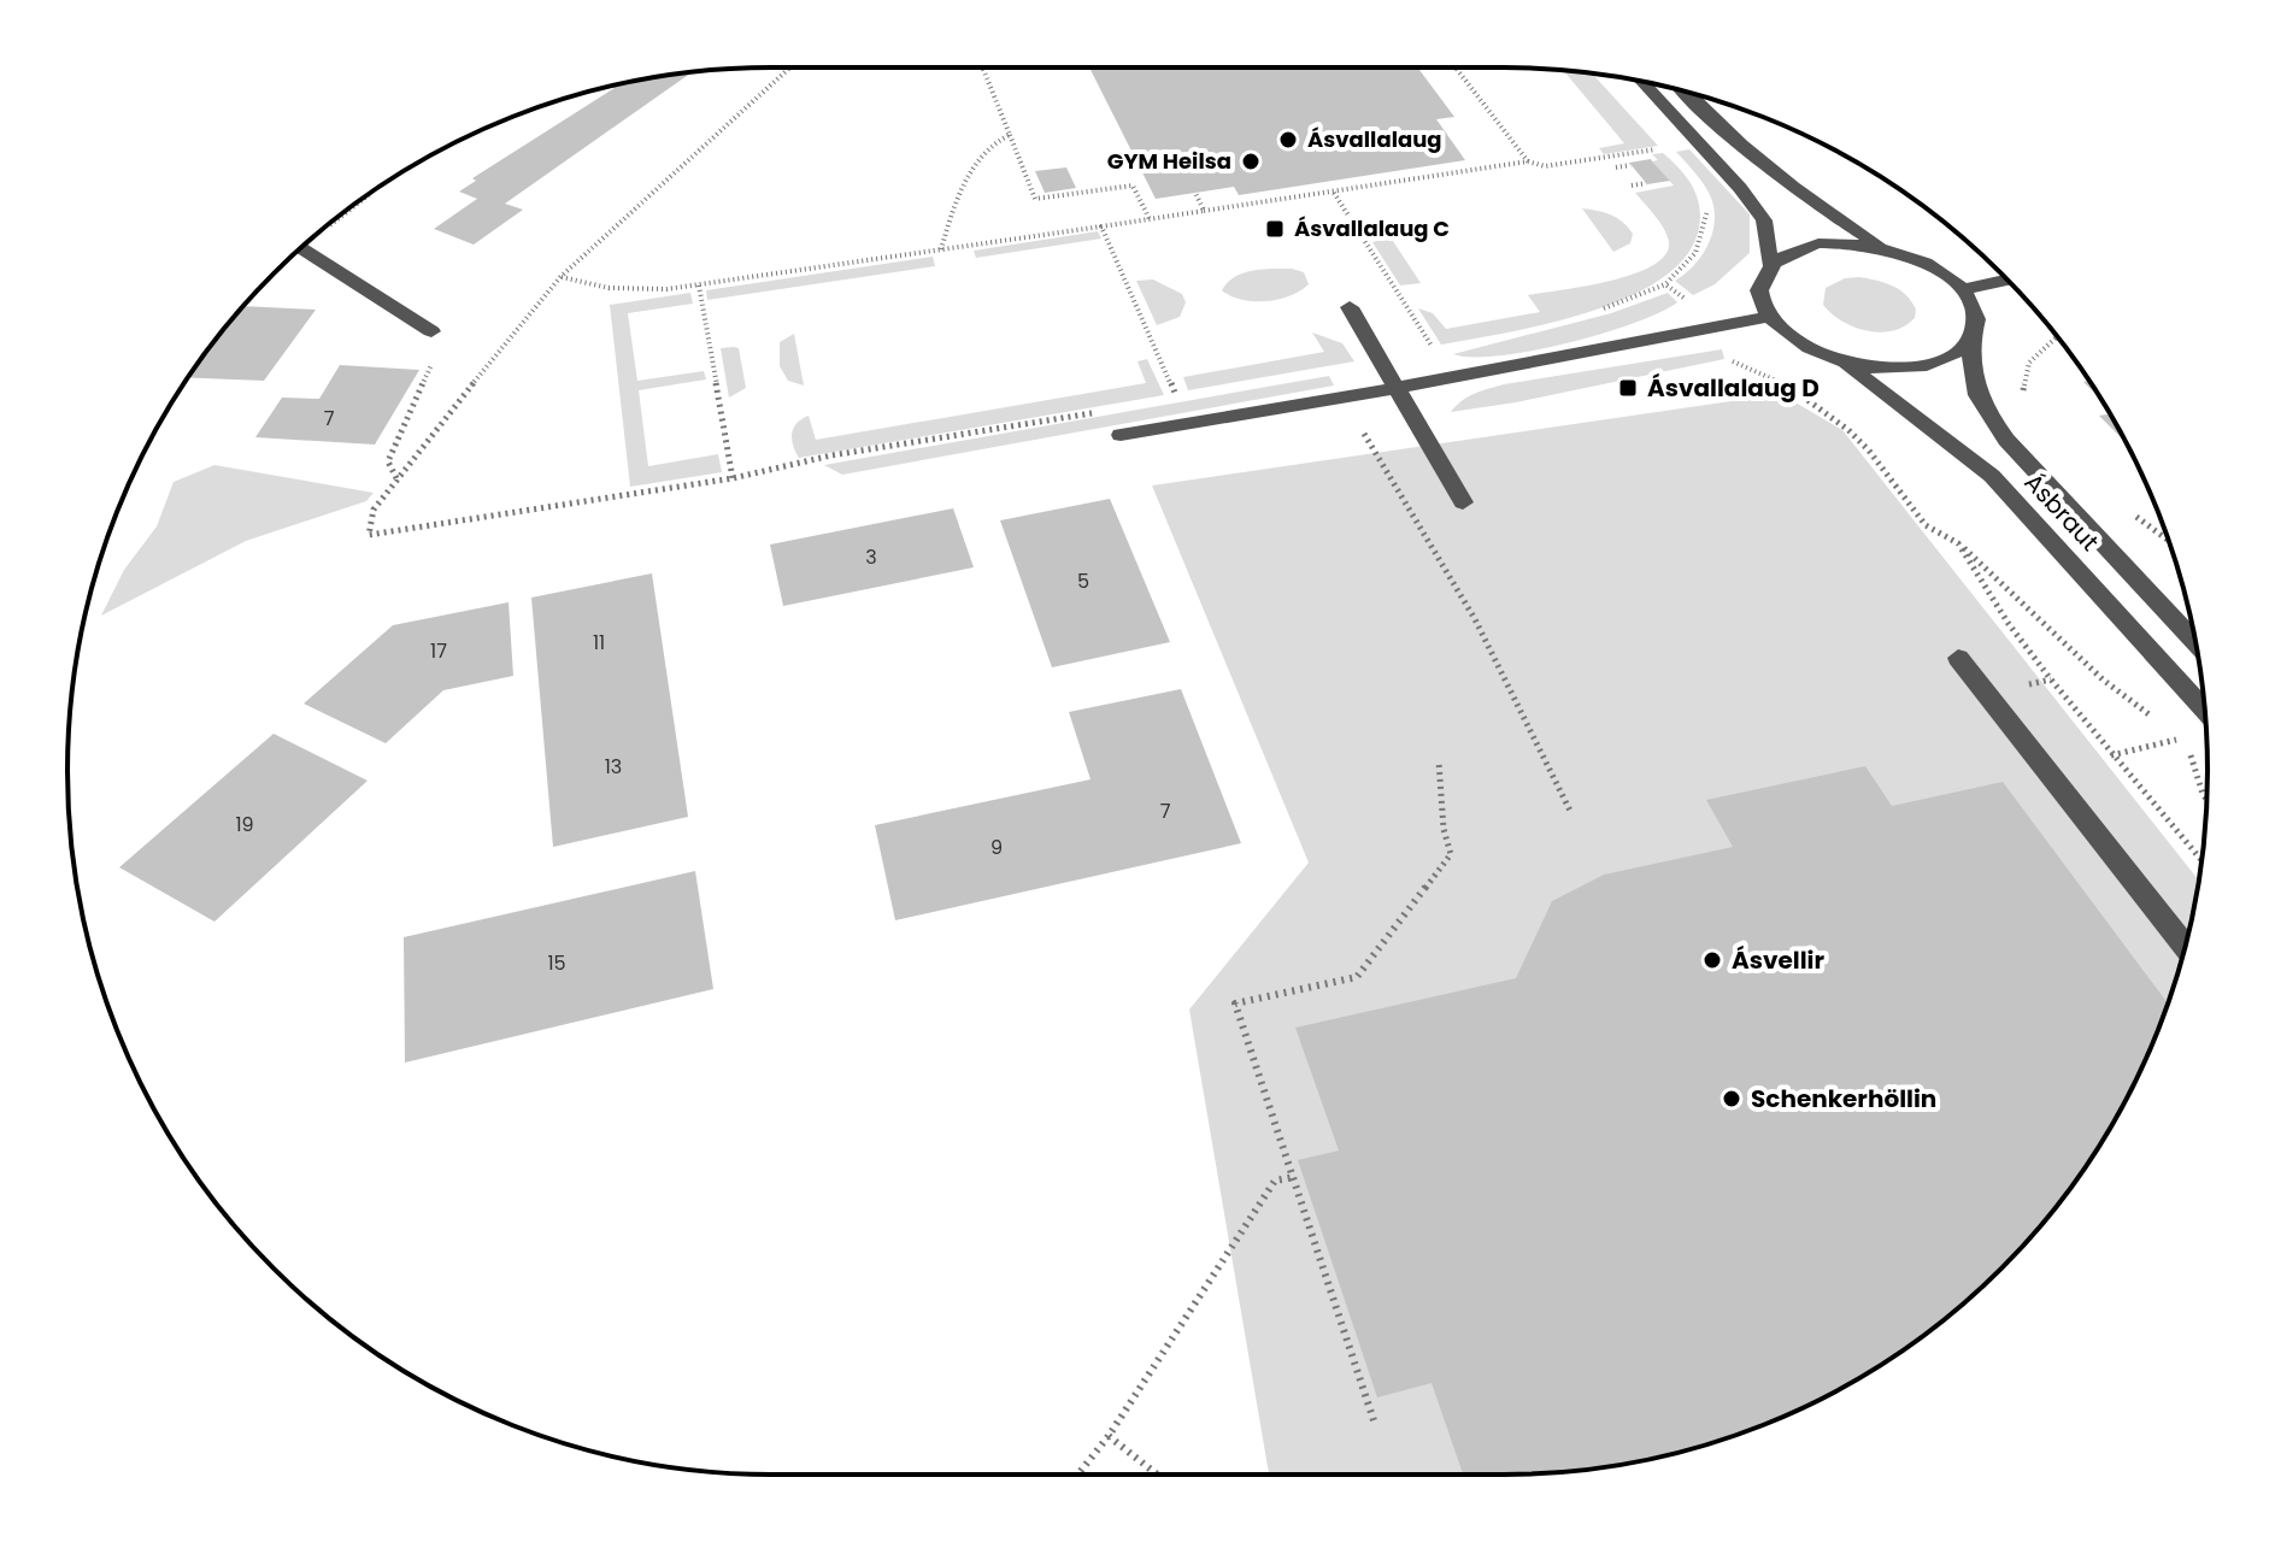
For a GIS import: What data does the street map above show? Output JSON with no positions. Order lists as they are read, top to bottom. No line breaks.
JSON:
{"streets":{"street":["Ásbraut"]},"places":{"other":["Ásvallalaug","GYM Heilsa","Ásvellir","Schenkerhöllin"],"transit":["Ásvallalaug C","Ásvallalaug D"]},"house_numbers":["7","3","5","11","17","13","7","19","9","15"]}
